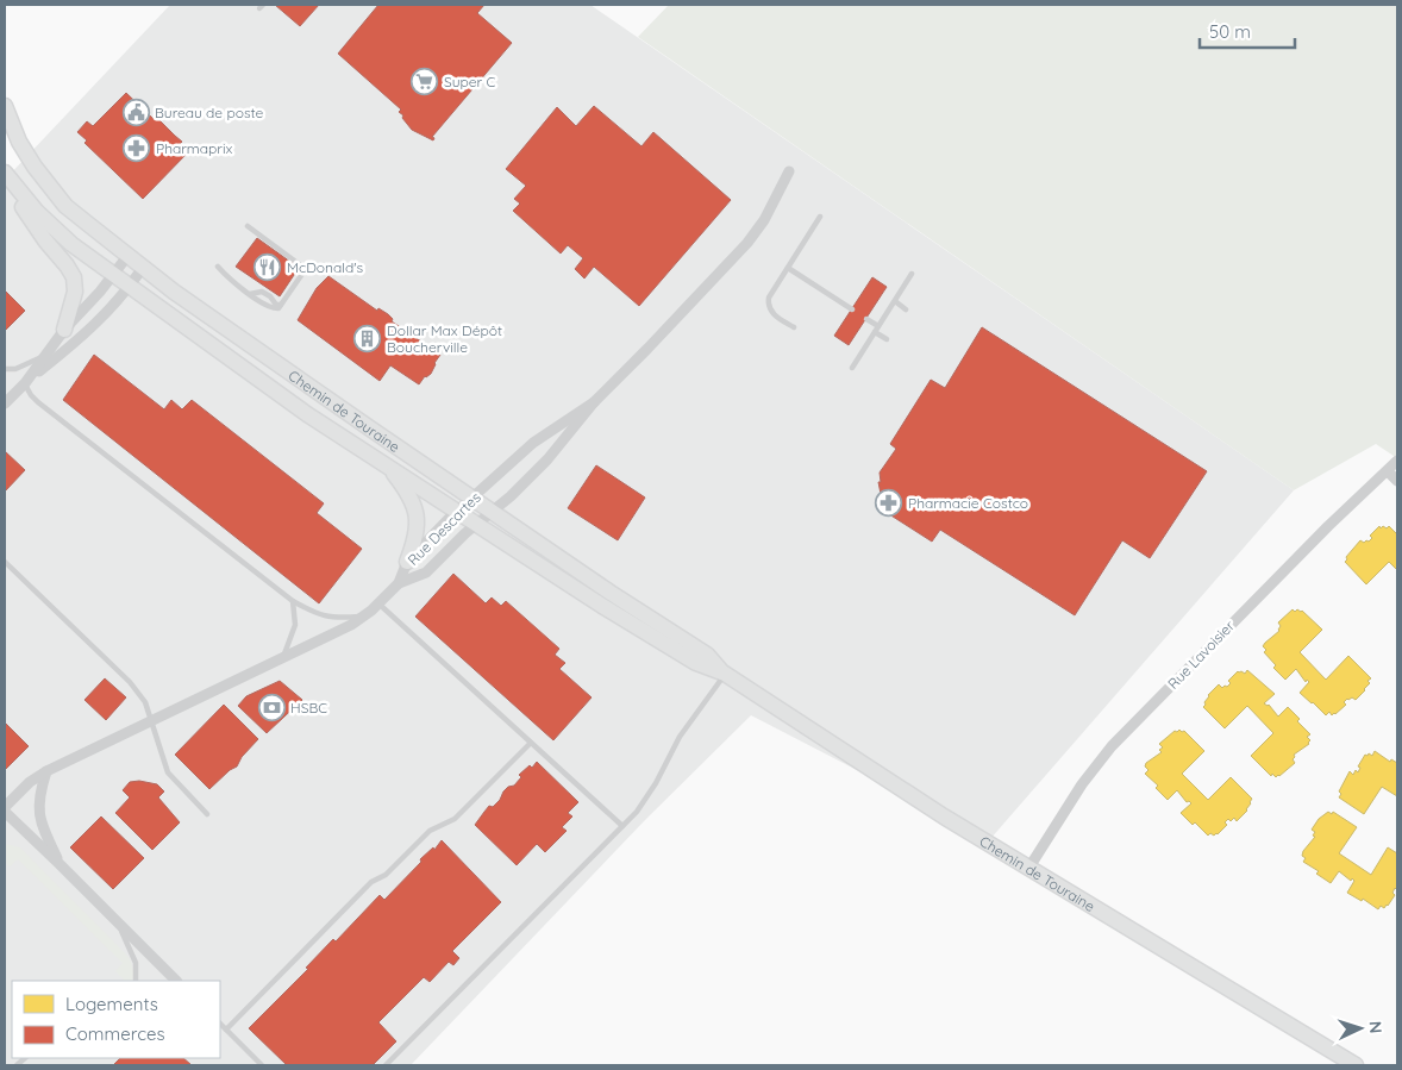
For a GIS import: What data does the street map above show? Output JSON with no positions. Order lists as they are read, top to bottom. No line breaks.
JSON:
{"streets":{"street":["Chemin de Touraine","Rue Descartes","Rue Lavoisier"]},"crossings":[["Chemin de Touraine","Rue Descartes"],["Chemin de Touraine","Rue Lavoisier"]],"places":{"supermarket":["Super C"],"public building":["Bureau de poste"],"pharmacy":["Pharmaprix","Pharmacie Costco"],"restaurant":["McDonald's"],"building":["Dollar Max Dépôt Boucherville"],"bank":["HSBC"]},"legend":["Logements","Commerces"],"scale_bar":"50 m","north":"right"}
